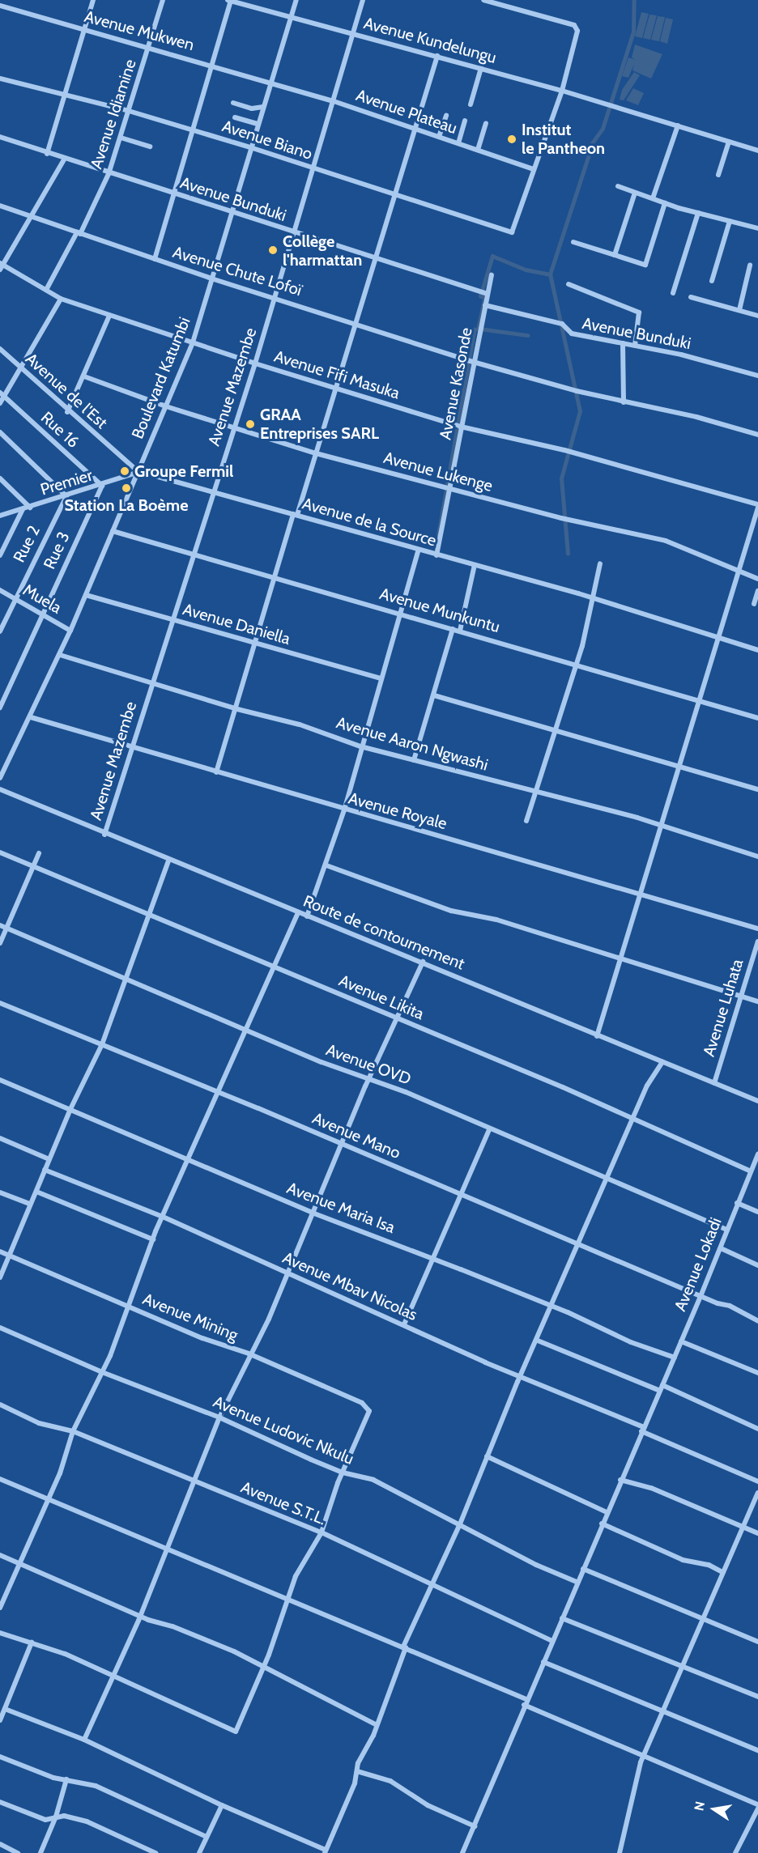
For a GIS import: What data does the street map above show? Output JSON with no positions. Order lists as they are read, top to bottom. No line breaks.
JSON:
{"streets":{"street":["Avenue Mukwen","Avenue Kundelungu","Avenue Plateau","Avenue Idiamine","Avenue Biano","Avenue Bunduki","Avenue Chute Lofoï","Avenue Fifi Masuka","Boulevard Katumbi","Avenue Kasonde","Avenue Mazembe","Avenue de l'Est","Rue 16","Avenue Lukenge","Premier","Avenue de la Source","Rue 2","Rue 3","Muela","Avenue Munkuntu","Avenue Daniella","Avenue Aaron Ngwashi","Avenue Royale","Route de contournement","Avenue Likita","Avenue Luhata","Avenue OVD","Avenue Mano","Avenue Maria Isa","Avenue Lokadi","Avenue Mbav Nicolas","Avenue Mining","Avenue Ludovic Nkulu","Avenue S.T.L."]},"crossings":[["Avenue Mukwen","Avenue Plateau"],["Avenue Mukwen","Avenue Idiamine"],["Avenue Mukwen","Boulevard Katumbi"],["Avenue Kundelungu","Boulevard Katumbi"],["Avenue Kundelungu","Avenue Mazembe"],["Avenue Plateau","Avenue Biano"],["Avenue Plateau","Boulevard Katumbi"],["Avenue Plateau","Avenue Mazembe"],["Avenue Idiamine","Avenue Biano"],["Avenue Idiamine","Avenue Bunduki"],["Avenue Idiamine","Avenue Chute Lofoï"],["Avenue Idiamine","Avenue Fifi Masuka"],["Avenue Biano","Boulevard Katumbi"],["Avenue Biano","Avenue Mazembe"],["Avenue Bunduki","Boulevard Katumbi"],["Avenue Bunduki","Avenue Kasonde"],["Avenue Bunduki","Avenue Mazembe"],["Avenue Chute Lofoï","Boulevard Katumbi"],["Avenue Chute Lofoï","Avenue Kasonde"],["Avenue Chute Lofoï","Avenue Mazembe"],["Avenue Fifi Masuka","Boulevard Katumbi"],["Avenue Fifi Masuka","Avenue Kasonde"],["Avenue Fifi Masuka","Avenue Mazembe"],["Boulevard Katumbi","Avenue de l'Est"],["Boulevard Katumbi","Avenue Lukenge"],["Boulevard Katumbi","Premier"],["Boulevard Katumbi","Avenue de la Source"],["Boulevard Katumbi","Muela"],["Boulevard Katumbi","Avenue Munkuntu"],["Boulevard Katumbi","Avenue Daniella"],["Boulevard Katumbi","Avenue Aaron Ngwashi"],["Boulevard Katumbi","Avenue Royale"],["Avenue Kasonde","Avenue Lukenge"],["Avenue Kasonde","Avenue de la Source"],["Avenue Mazembe","Avenue Lukenge"],["Avenue Mazembe","Avenue de la Source"],["Avenue Mazembe","Avenue Munkuntu"],["Avenue Mazembe","Avenue Daniella"],["Avenue Mazembe","Avenue Aaron Ngwashi"],["Avenue Mazembe","Avenue Royale"],["Avenue Mazembe","Route de contournement"],["Avenue de l'Est","Premier"],["Avenue de l'Est","Avenue de la Source"],["Rue 16","Premier"],["Rue 16","Rue 3"],["Premier","Avenue de la Source"],["Premier","Rue 2"],["Premier","Rue 3"],["Rue 2","Muela"],["Rue 3","Muela"],["Route de contournement","Avenue Luhata"],["Avenue Likita","Avenue Lokadi"],["Avenue OVD","Avenue Lokadi"],["Avenue Mano","Avenue Lokadi"],["Avenue Maria Isa","Avenue Lokadi"],["Avenue Lokadi","Avenue Mbav Nicolas"],["Avenue Lokadi","Avenue Ludovic Nkulu"],["Avenue Lokadi","Avenue S.T.L."],["Avenue Mining","Avenue Ludovic Nkulu"]],"places":["Institut le Pantheon","Collège l'harmattan","GRAA Entreprises SARL","Groupe Fermil","Station La Boème"],"north":"left"}
